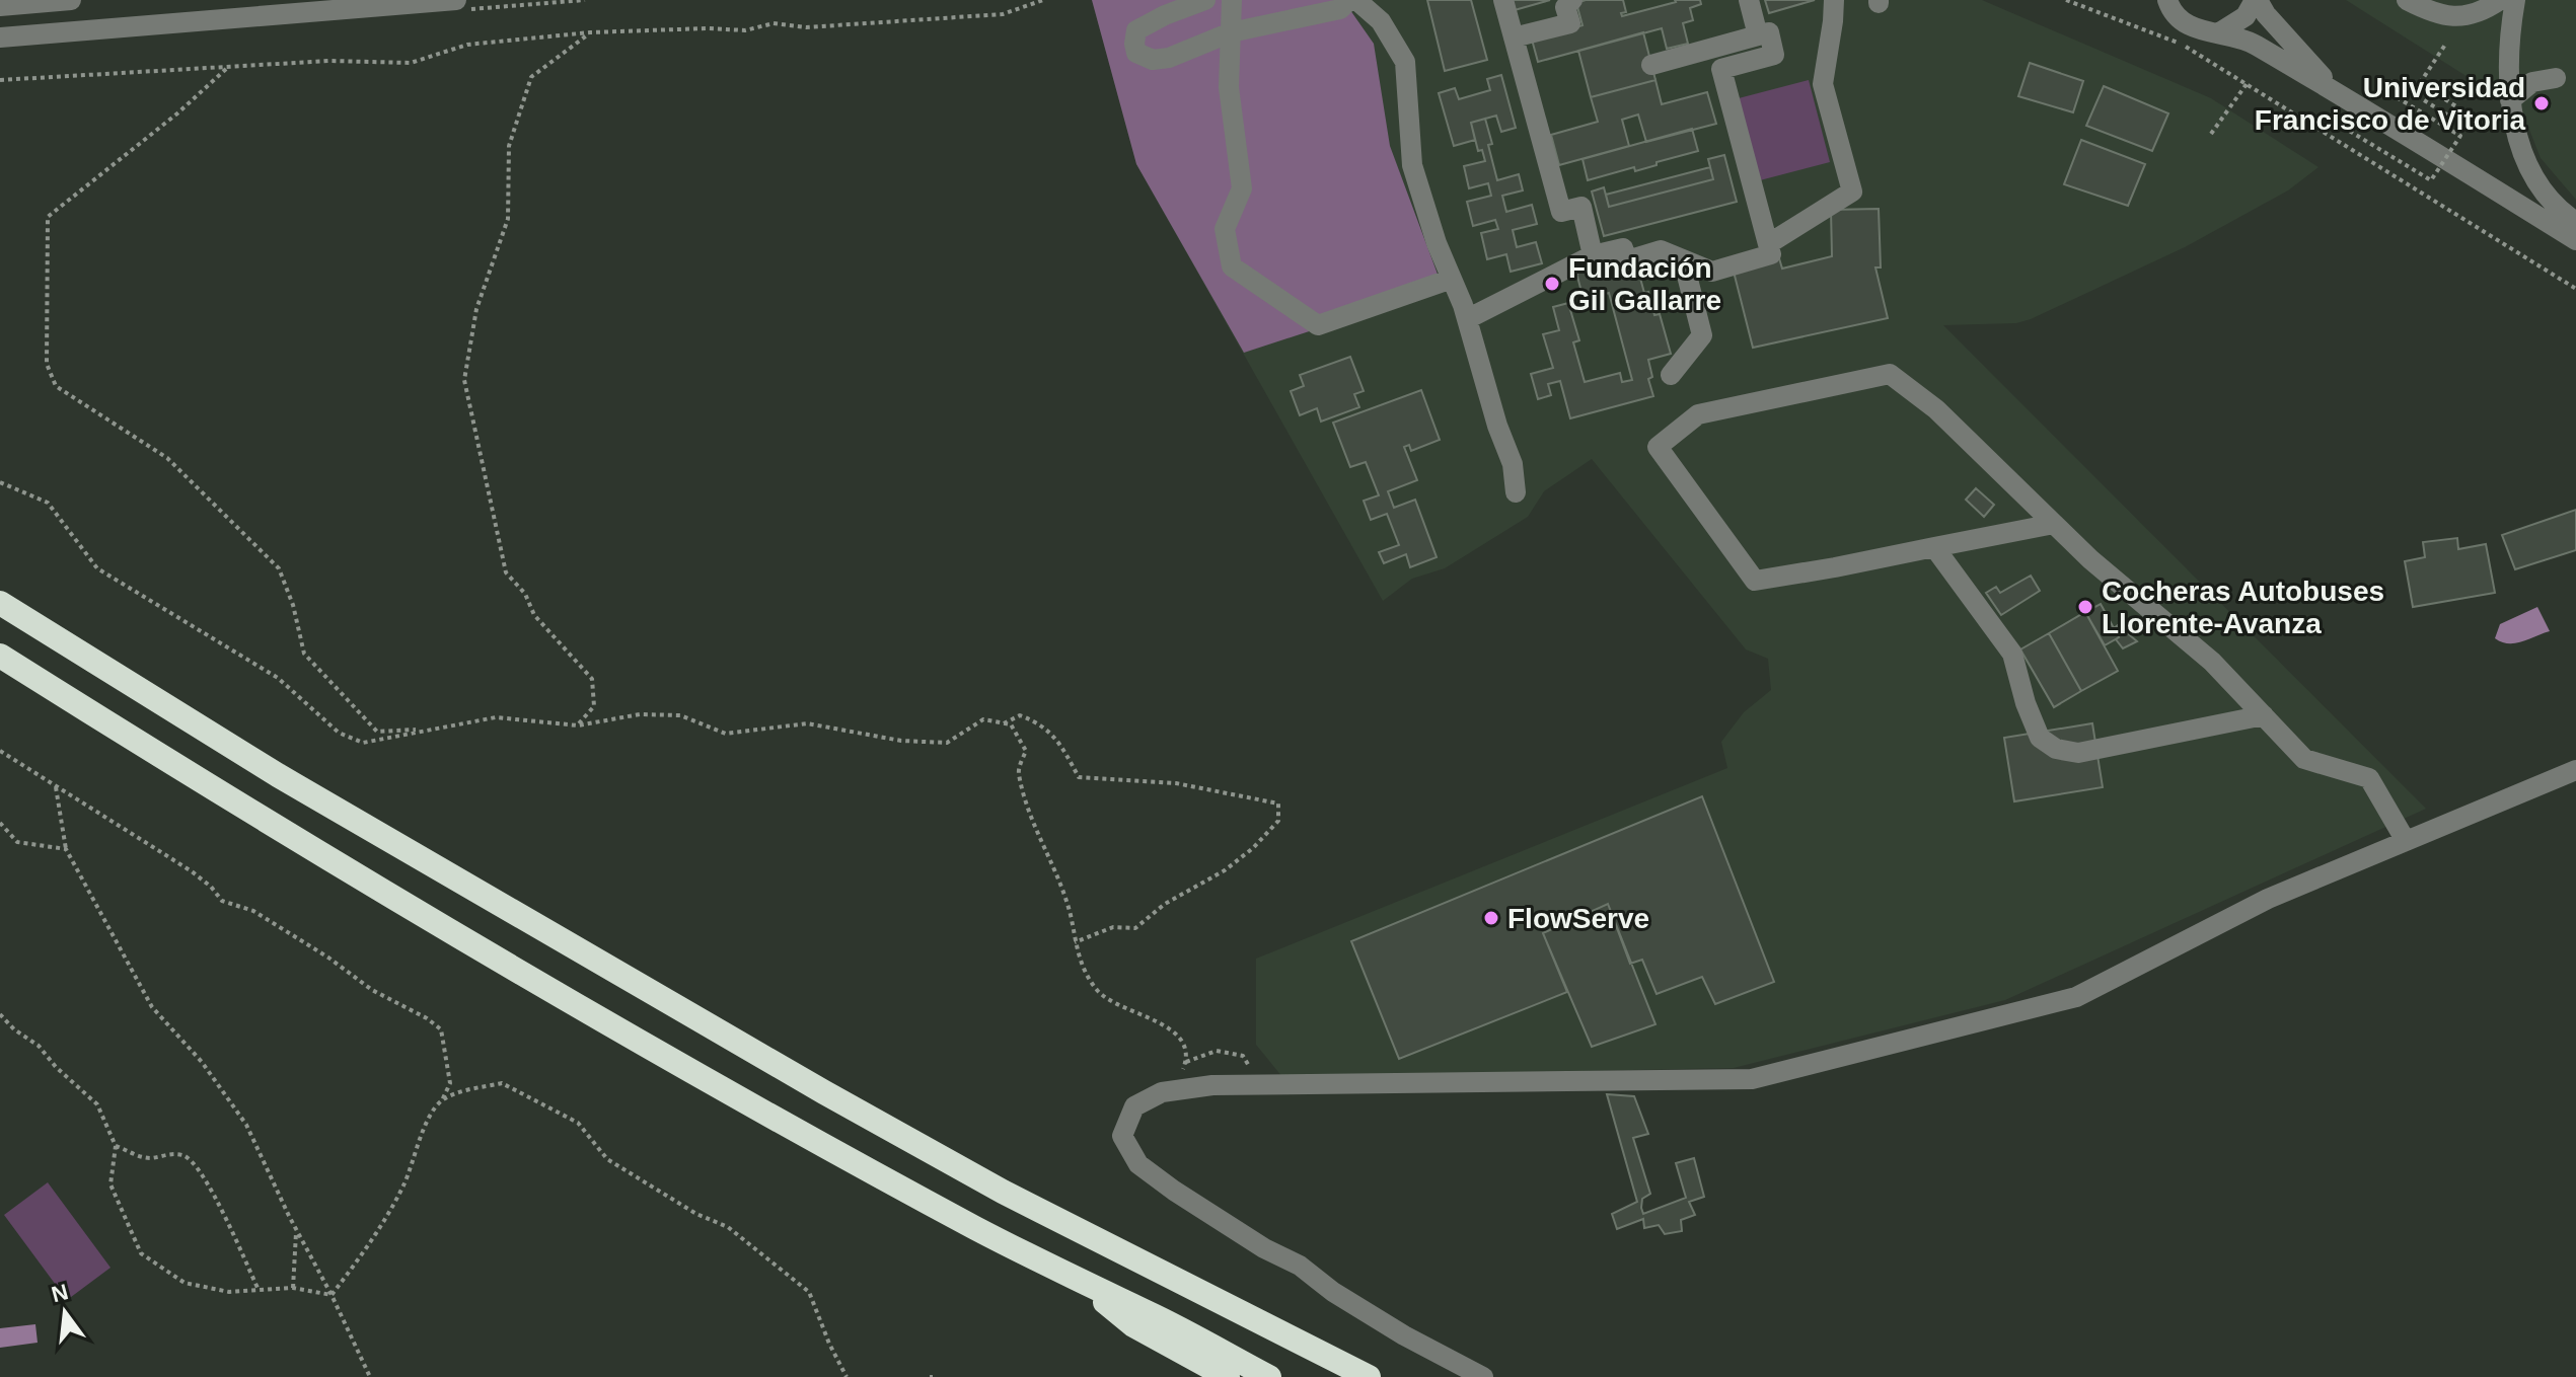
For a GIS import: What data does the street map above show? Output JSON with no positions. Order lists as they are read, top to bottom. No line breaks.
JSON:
{"places":["Universidad Francisco de Vitoria","Fundación Gil Gallarre","Cocheras Autobuses Llorente-Avanza","FlowServe"],"north":"top"}
